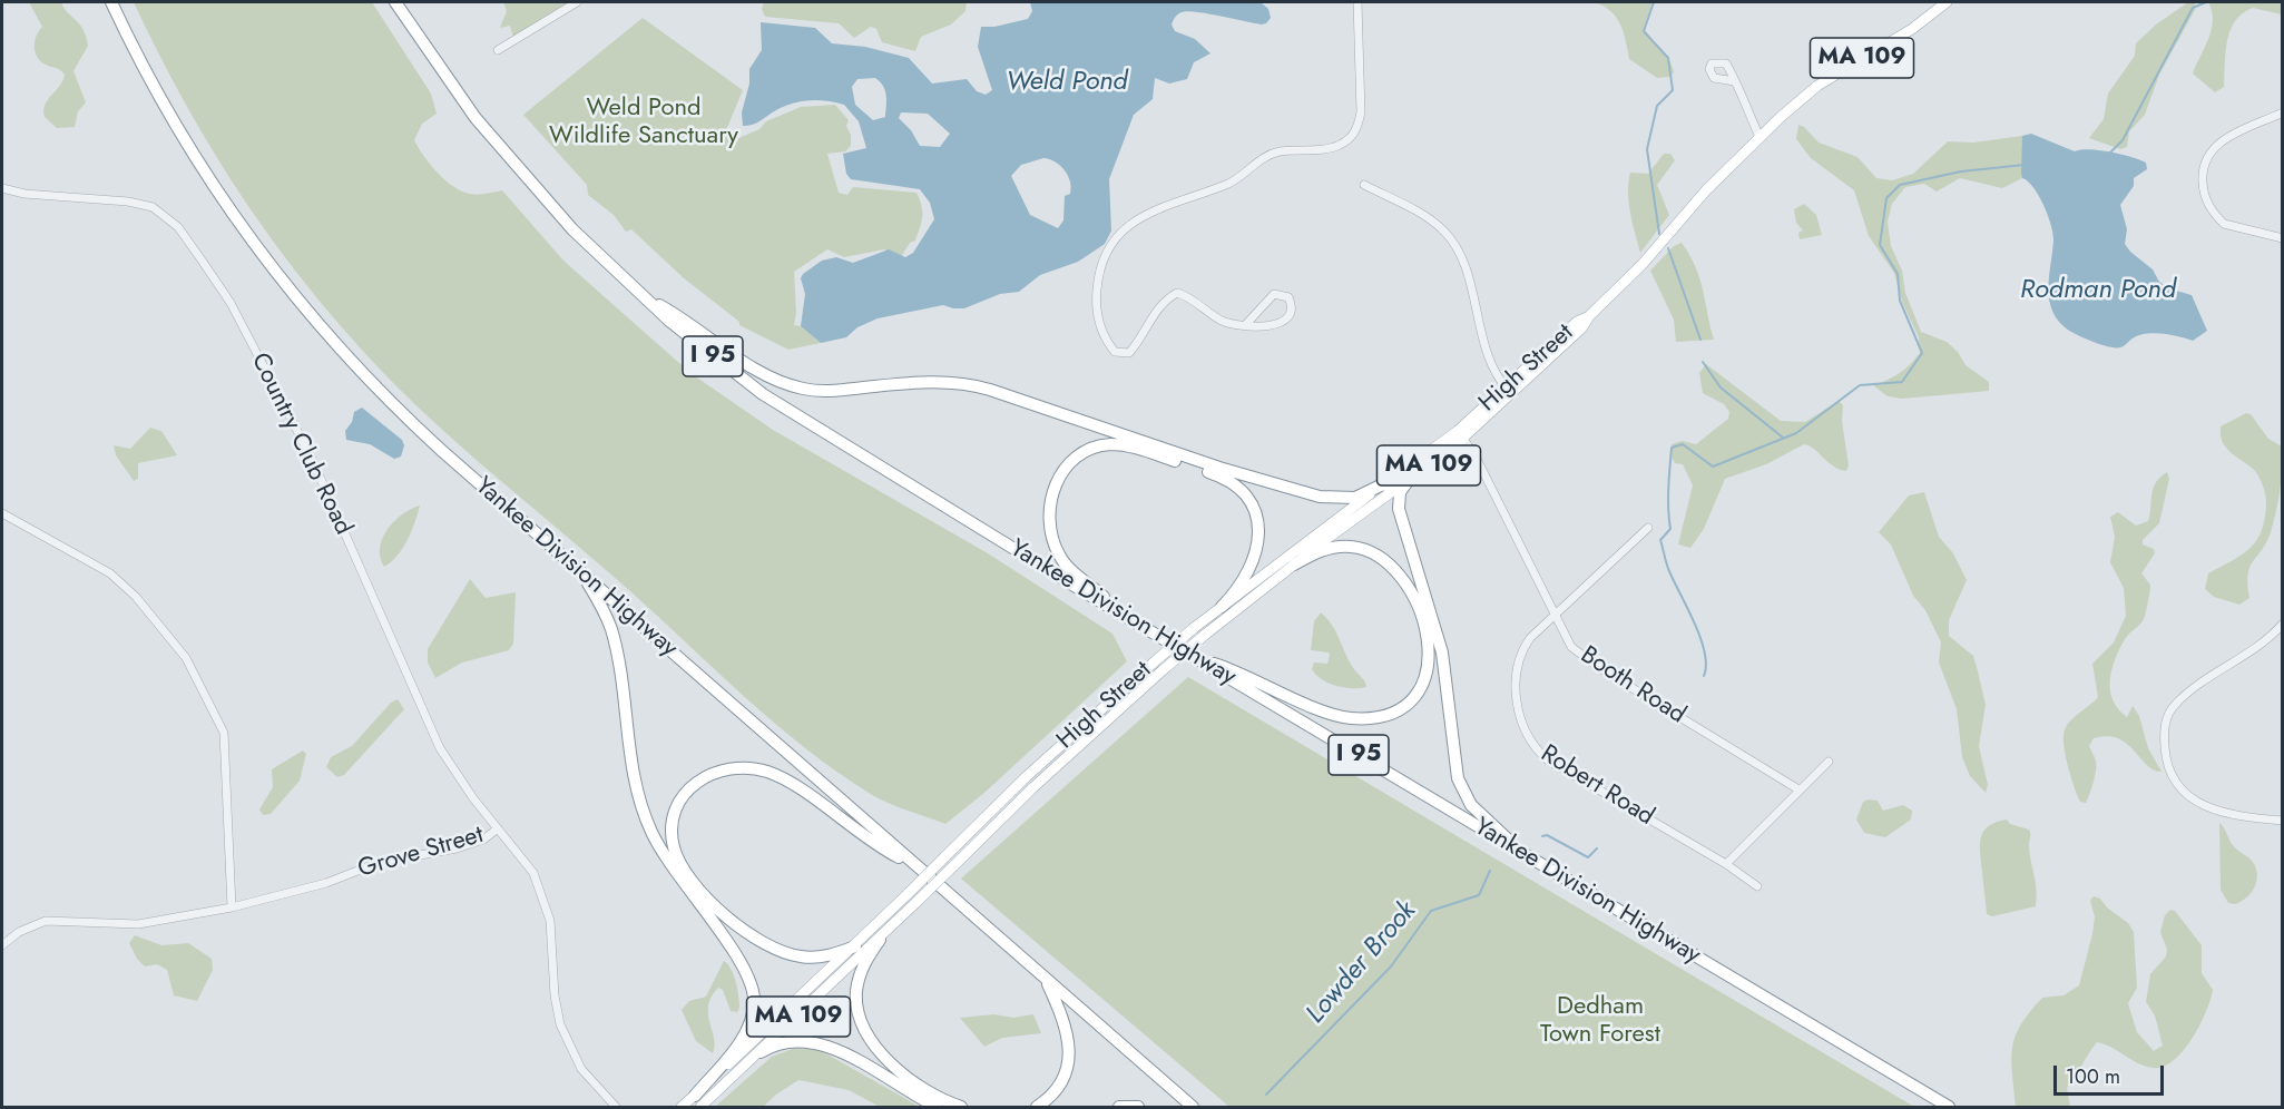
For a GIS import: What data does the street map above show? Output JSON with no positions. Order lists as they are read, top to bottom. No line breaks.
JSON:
{"streets":{"highway":["I 95","Yankee Division Highway"],"main road":["MA 109","High Street"],"street":["Country Club Road","Booth Road","Robert Road","Grove Street"]},"crossings":[["High Street","Booth Road"],["Country Club Road","Grove Street"],["Booth Road","Robert Road"]],"water":["Weld Pond","Rodman Pond","Lowder Brook"],"parks":["Weld Pond Wildlife Sanctuary","Dedham Town Forest"],"scale_bar":"100 m"}
